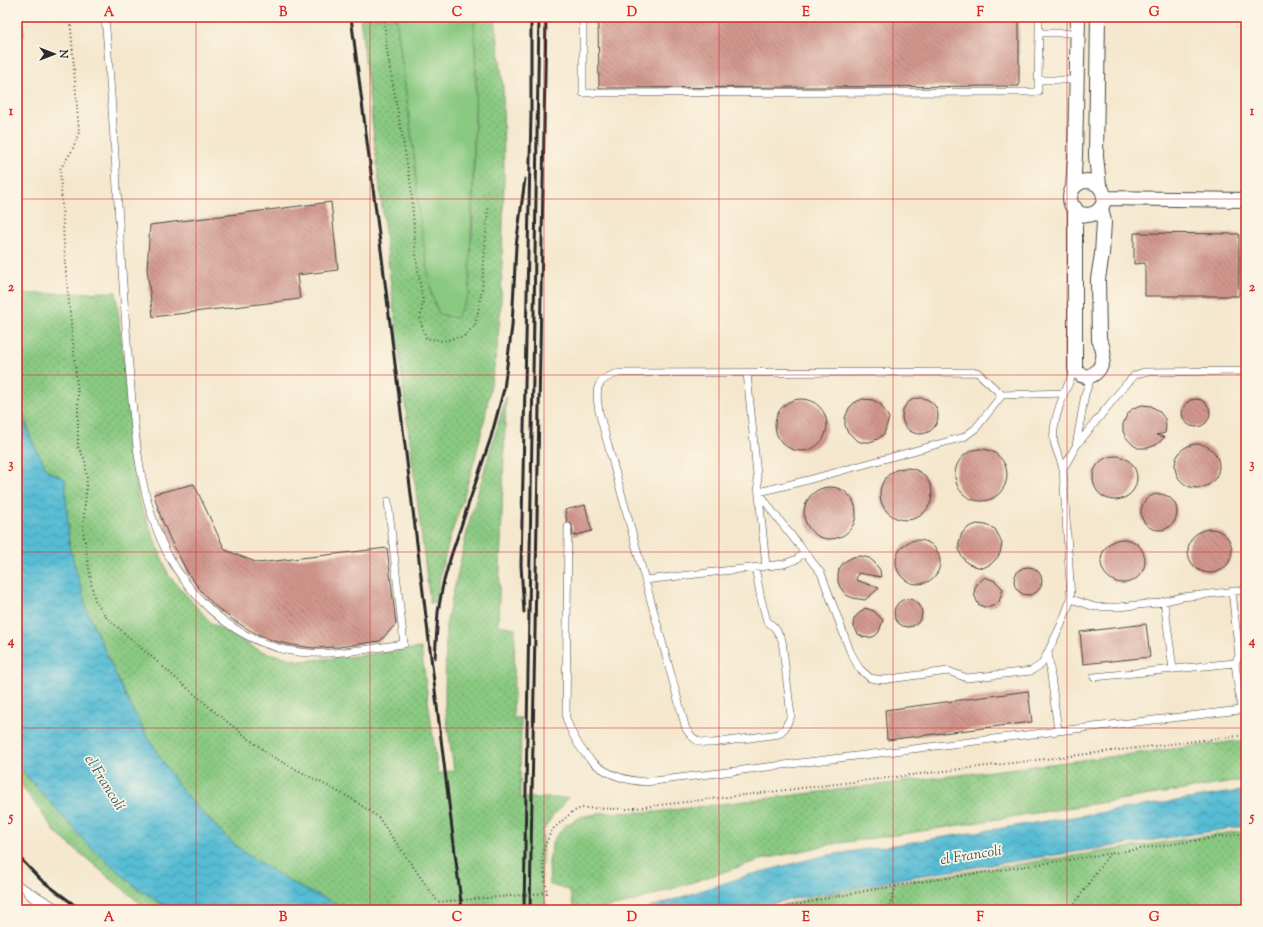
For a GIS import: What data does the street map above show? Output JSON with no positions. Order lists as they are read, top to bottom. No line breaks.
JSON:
{"water":["el Francolí"],"north":"right","grid":{"columns":["A","B","C","D","E","F","G"],"rows":["1","2","3","4","5"]}}
